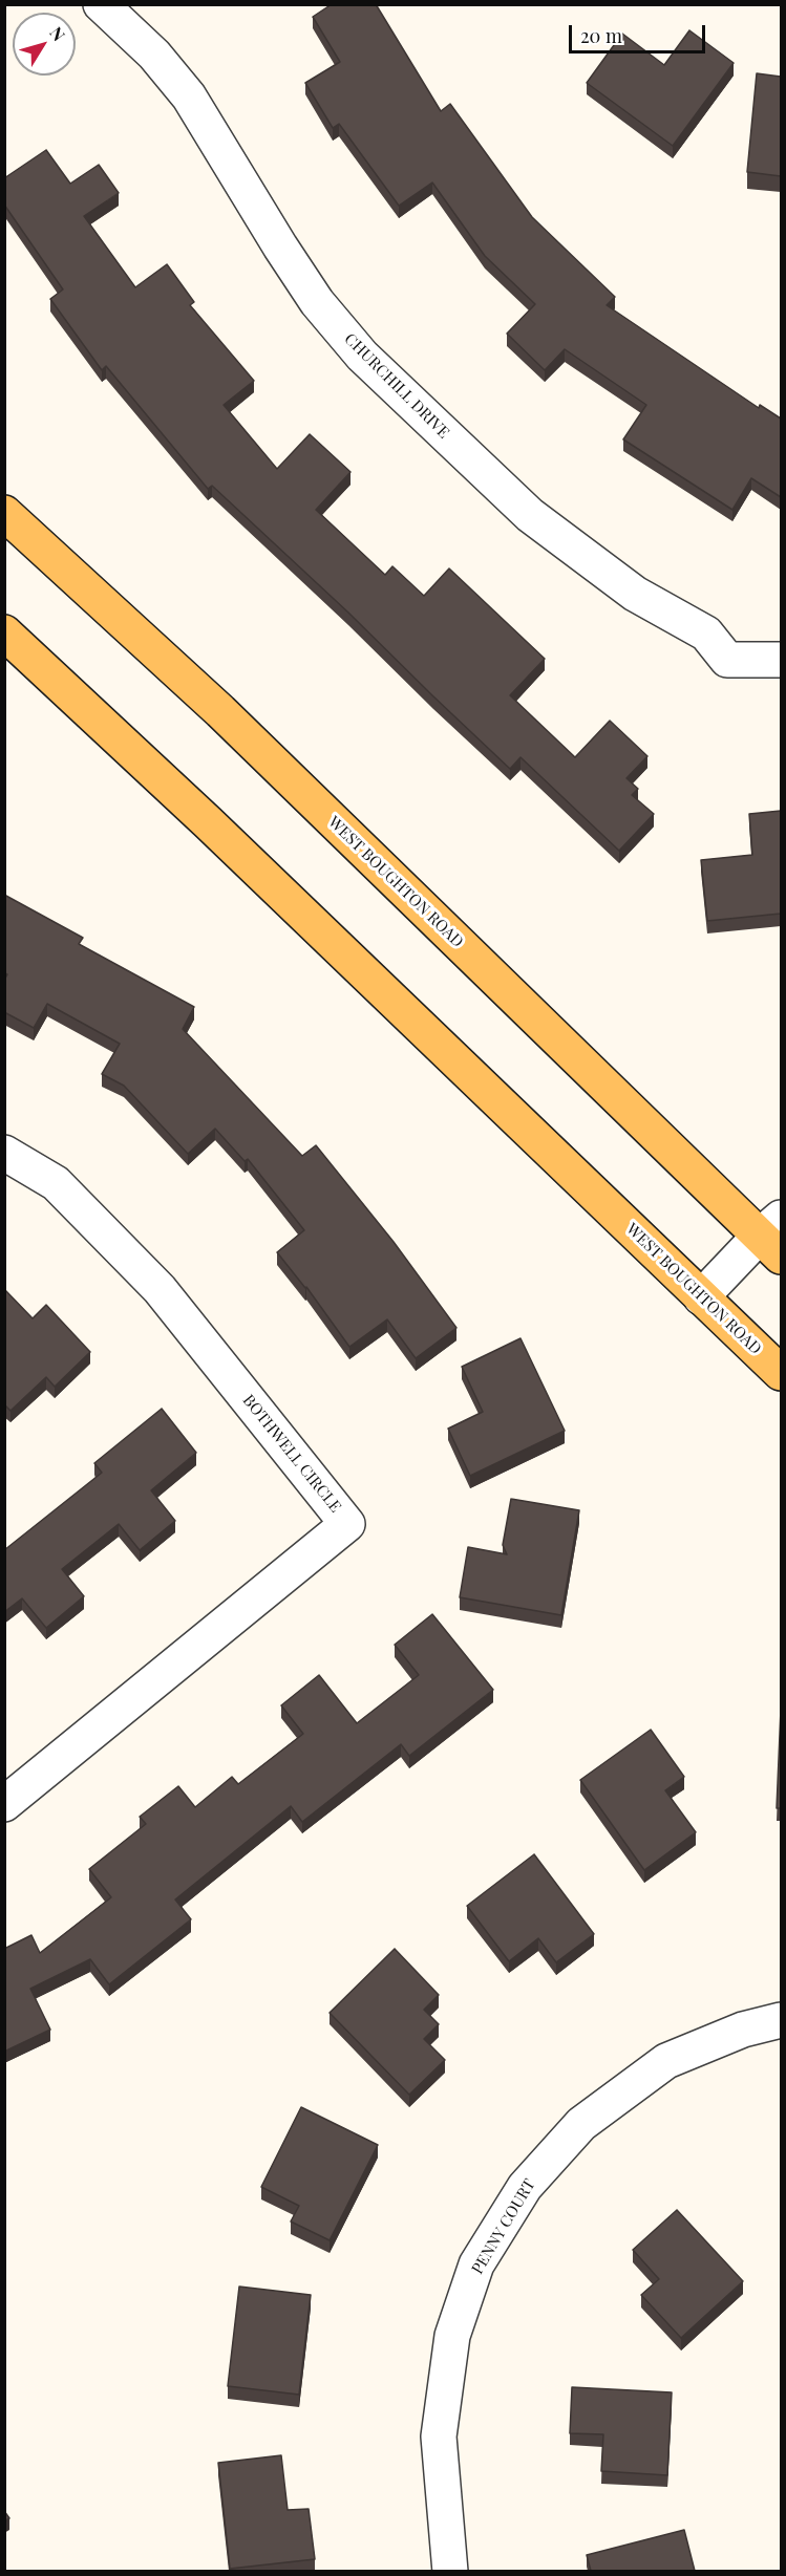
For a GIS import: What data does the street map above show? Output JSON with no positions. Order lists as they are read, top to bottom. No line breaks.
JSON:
{"streets":{"main road":["WEST BOUGHTON ROAD"],"street":["CHURCHILL DRIVE","BOTHWELL CIRCLE","PENNY COURT"]},"scale_bar":"20 m","north":"top right"}
